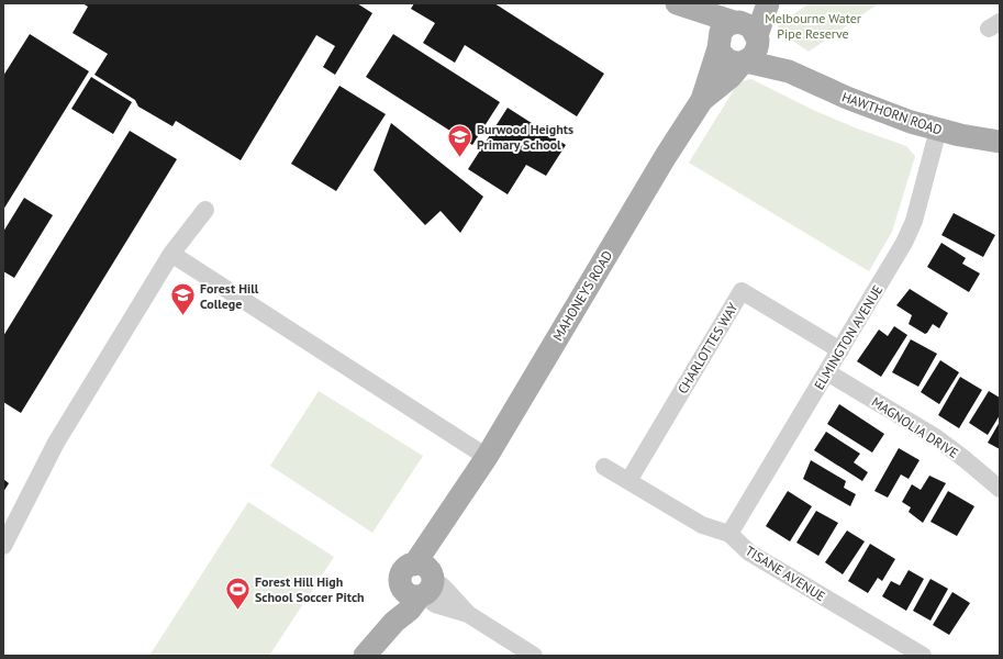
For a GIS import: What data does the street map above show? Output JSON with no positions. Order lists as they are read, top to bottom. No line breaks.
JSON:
{"streets":{"main road":["HAWTHORN ROAD","MAHONEYS ROAD"],"street":["ELMINGTON AVENUE","CHARLOTTES WAY","MAGNOLIA DRIVE","TISANE AVENUE"]},"crossings":[["HAWTHORN ROAD","MAHONEYS ROAD"],["HAWTHORN ROAD","ELMINGTON AVENUE"],["ELMINGTON AVENUE","CHARLOTTES WAY"],["ELMINGTON AVENUE","MAGNOLIA DRIVE"],["ELMINGTON AVENUE","TISANE AVENUE"],["CHARLOTTES WAY","TISANE AVENUE"]],"parks":["Melbourne Water Pipe Reserve"],"places":{"school or university":["Burwood Heights Primary School","Forest Hill College"],"sports":["Forest Hill High School Soccer Pitch"]}}
